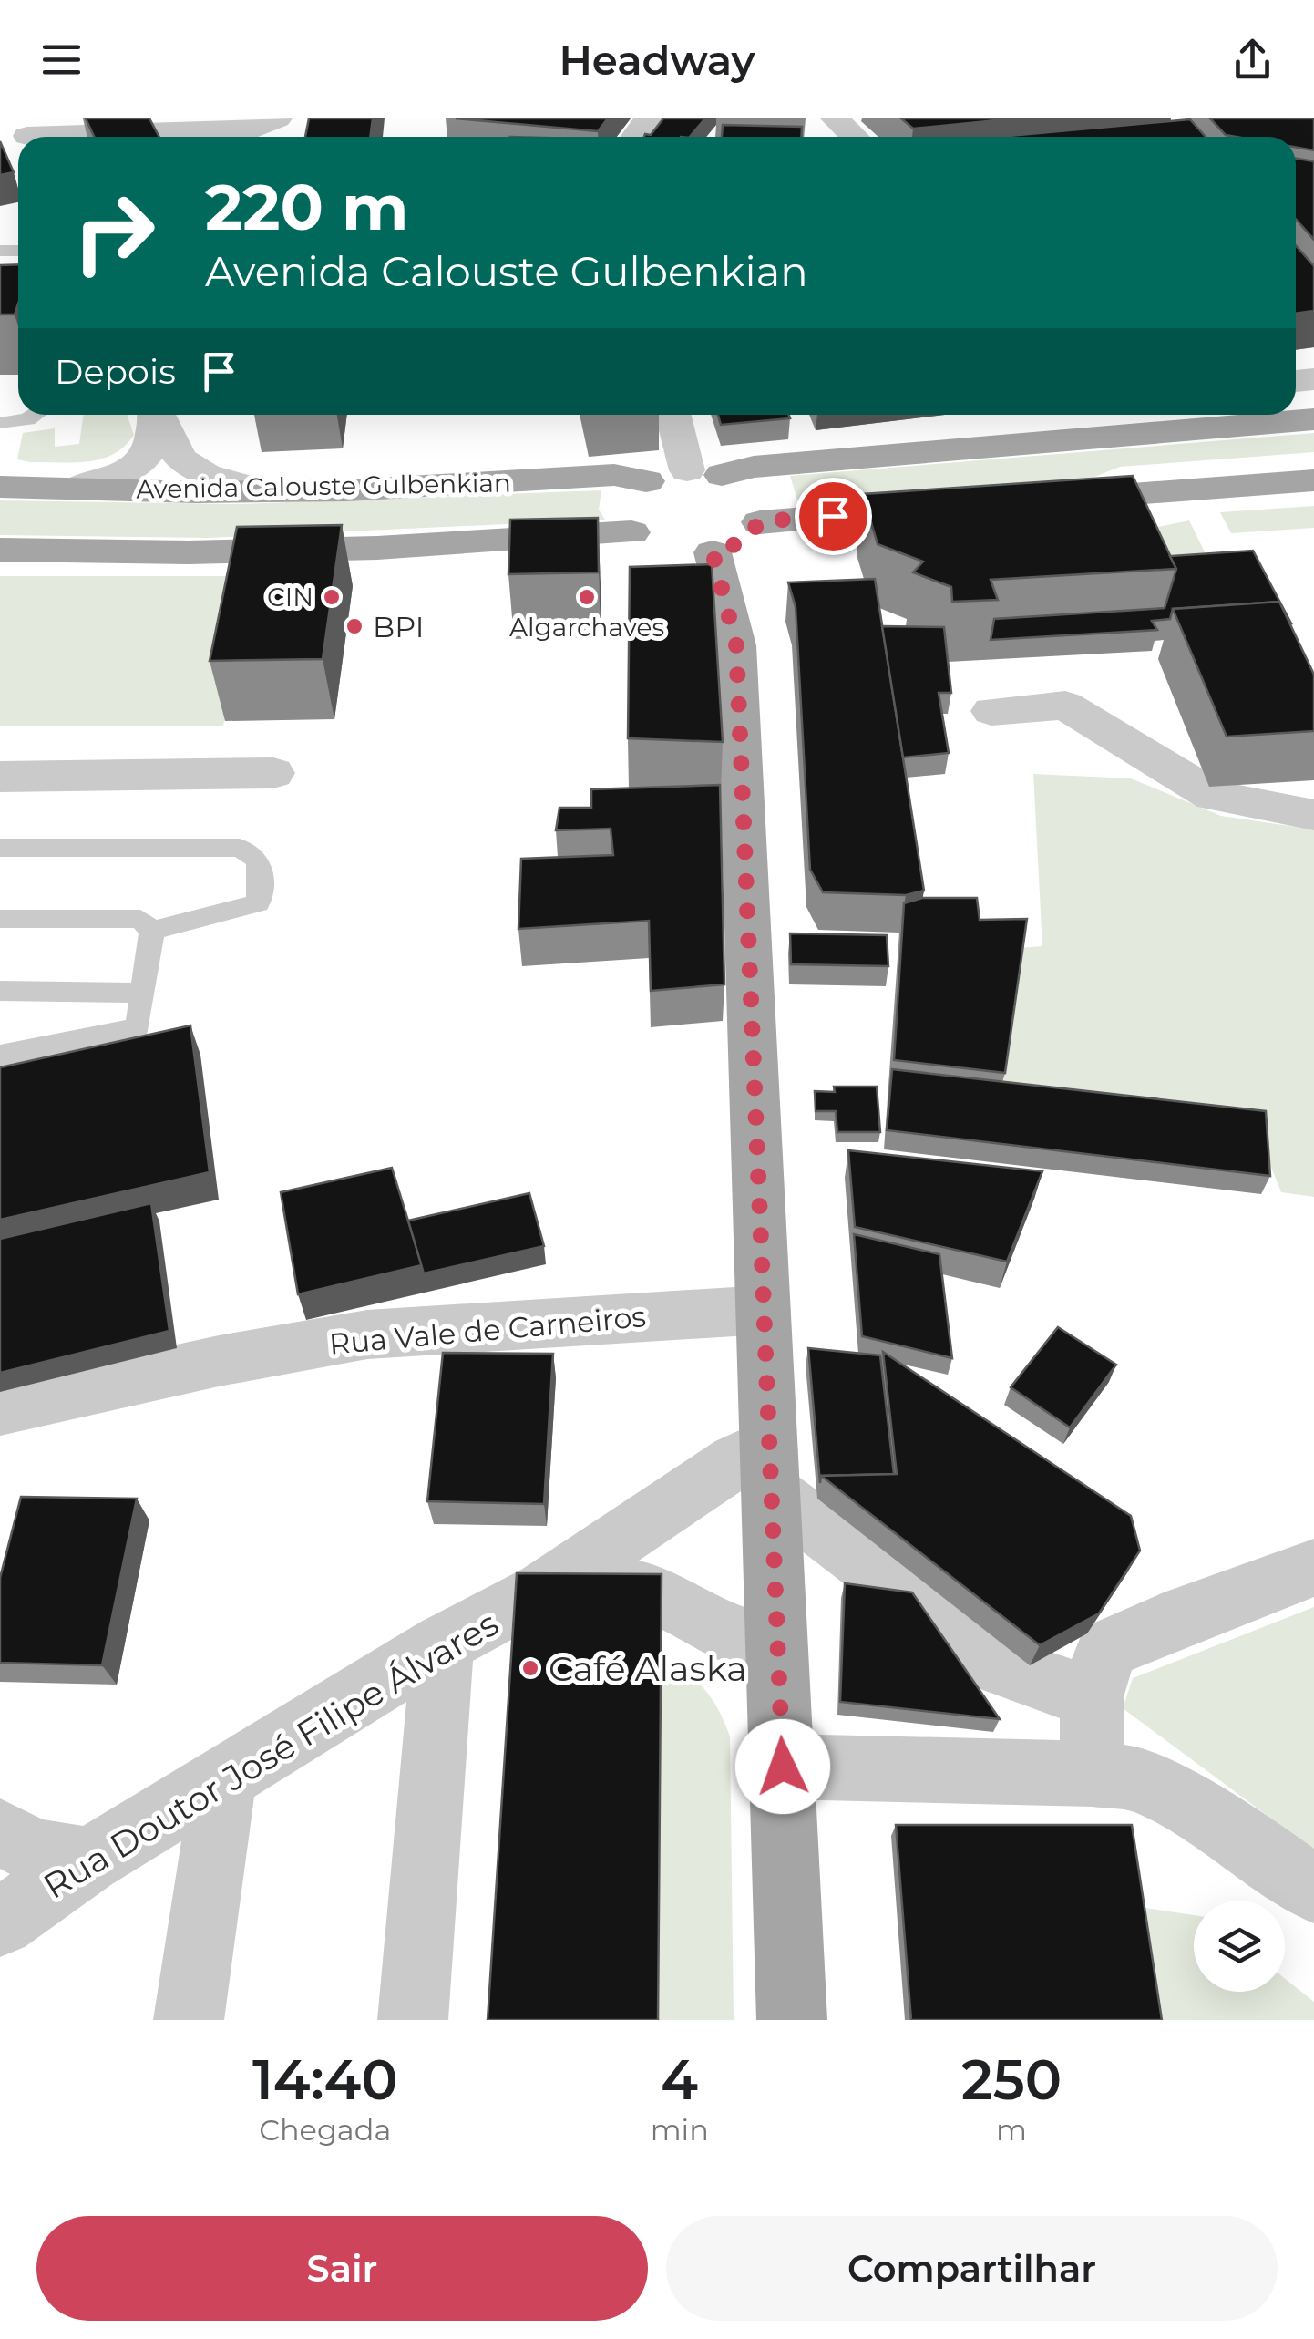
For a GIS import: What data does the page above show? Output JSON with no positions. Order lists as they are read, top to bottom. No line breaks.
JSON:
{"streets":{"main road":["Avenida Calouste Gulbenkian"],"street":["Rua Vale de Carneiros","Rua Doutor José Filipe Álvares"]},"places":["CIN","Algarchaves","BPI","Café Alaska"],"page":{"header":"Headway","turn":["220 m","Avenida Calouste Gulbenkian"],"then":"Depois","eta":["14:40","Chegada","4","min","250","m"],"buttons":["Sair","Compartilhar"]}}
